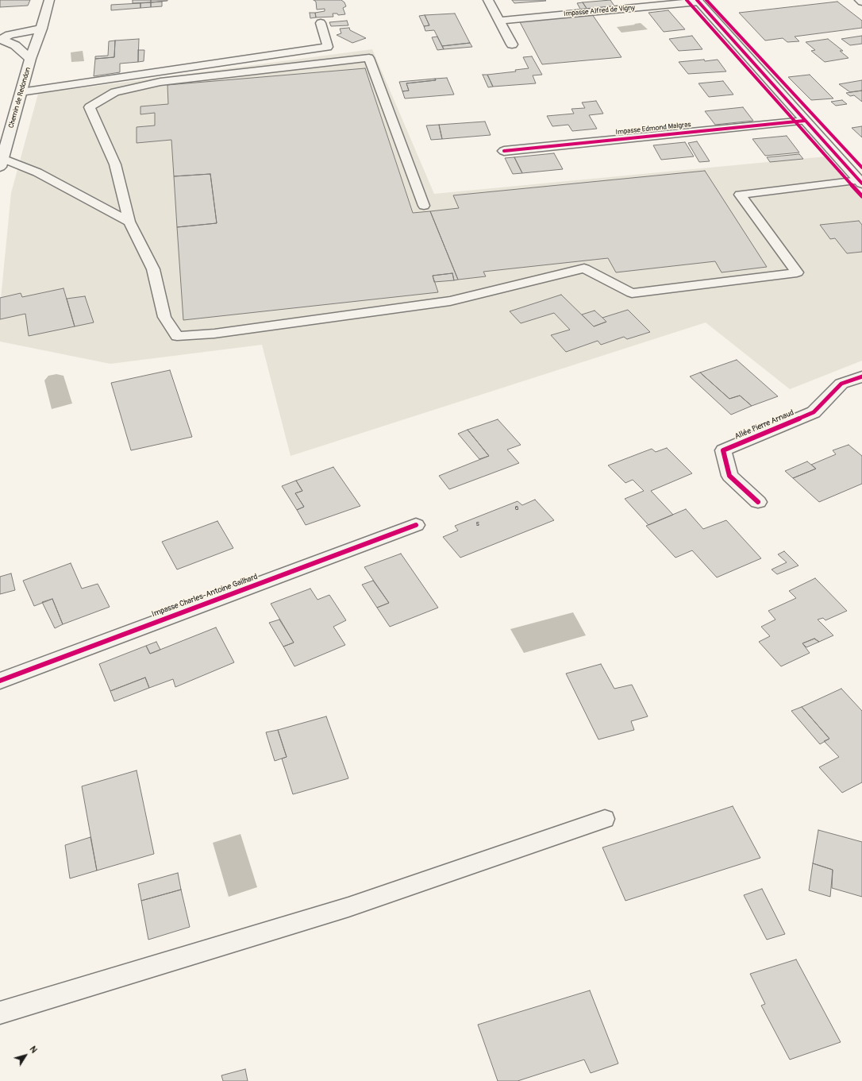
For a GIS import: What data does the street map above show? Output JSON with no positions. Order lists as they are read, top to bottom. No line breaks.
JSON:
{"streets":{"street":["Impasse Alfred de Vigny","Chemin de Redondon","Impasse Edmond Malgras","Allée Pierre Arnaud","Impasse Charles-Antoine Gailhard"]},"house_numbers":["6","5"],"north":"top right"}
